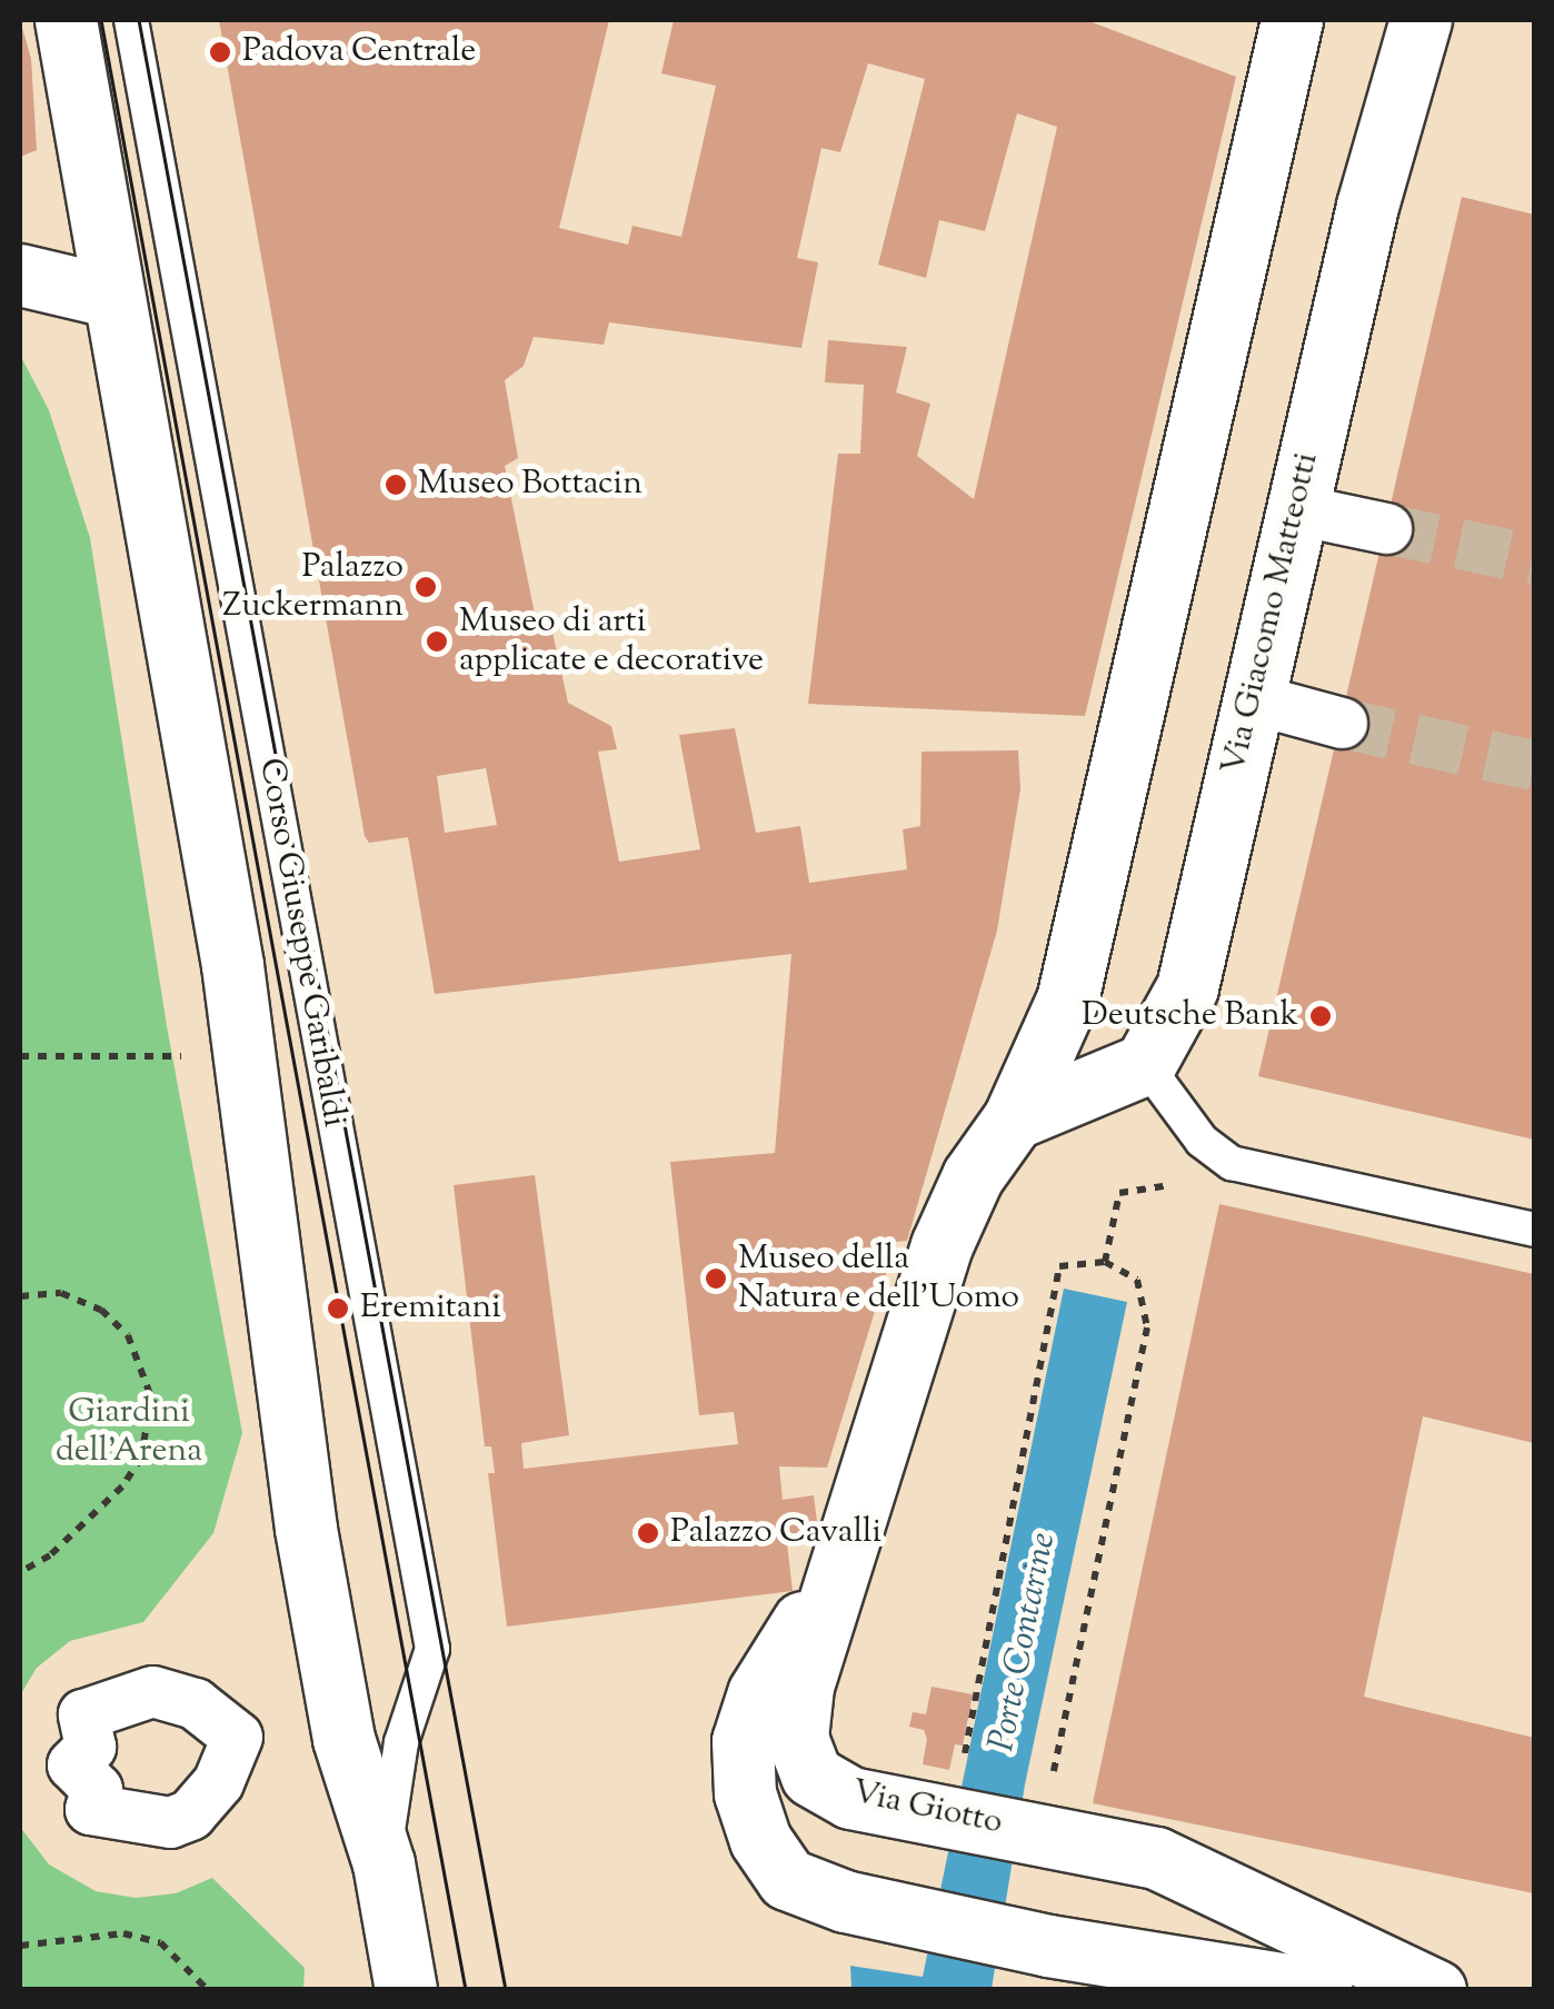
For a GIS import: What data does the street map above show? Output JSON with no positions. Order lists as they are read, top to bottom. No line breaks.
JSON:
{"streets":{"street":["Via Giacomo Matteotti","Corso Giuseppe Garibaldi","Via Giotto"]},"water":["Porte Contarine"],"parks":["Giardini dell'Arena"],"places":["Padova Centrale","Museo Bottacin","Palazzo Zuckermann","Museo di arti applicate e decorative","Deutsche Bank","Museo della Natura e dell’Uomo","Eremitani","Palazzo Cavalli"]}
